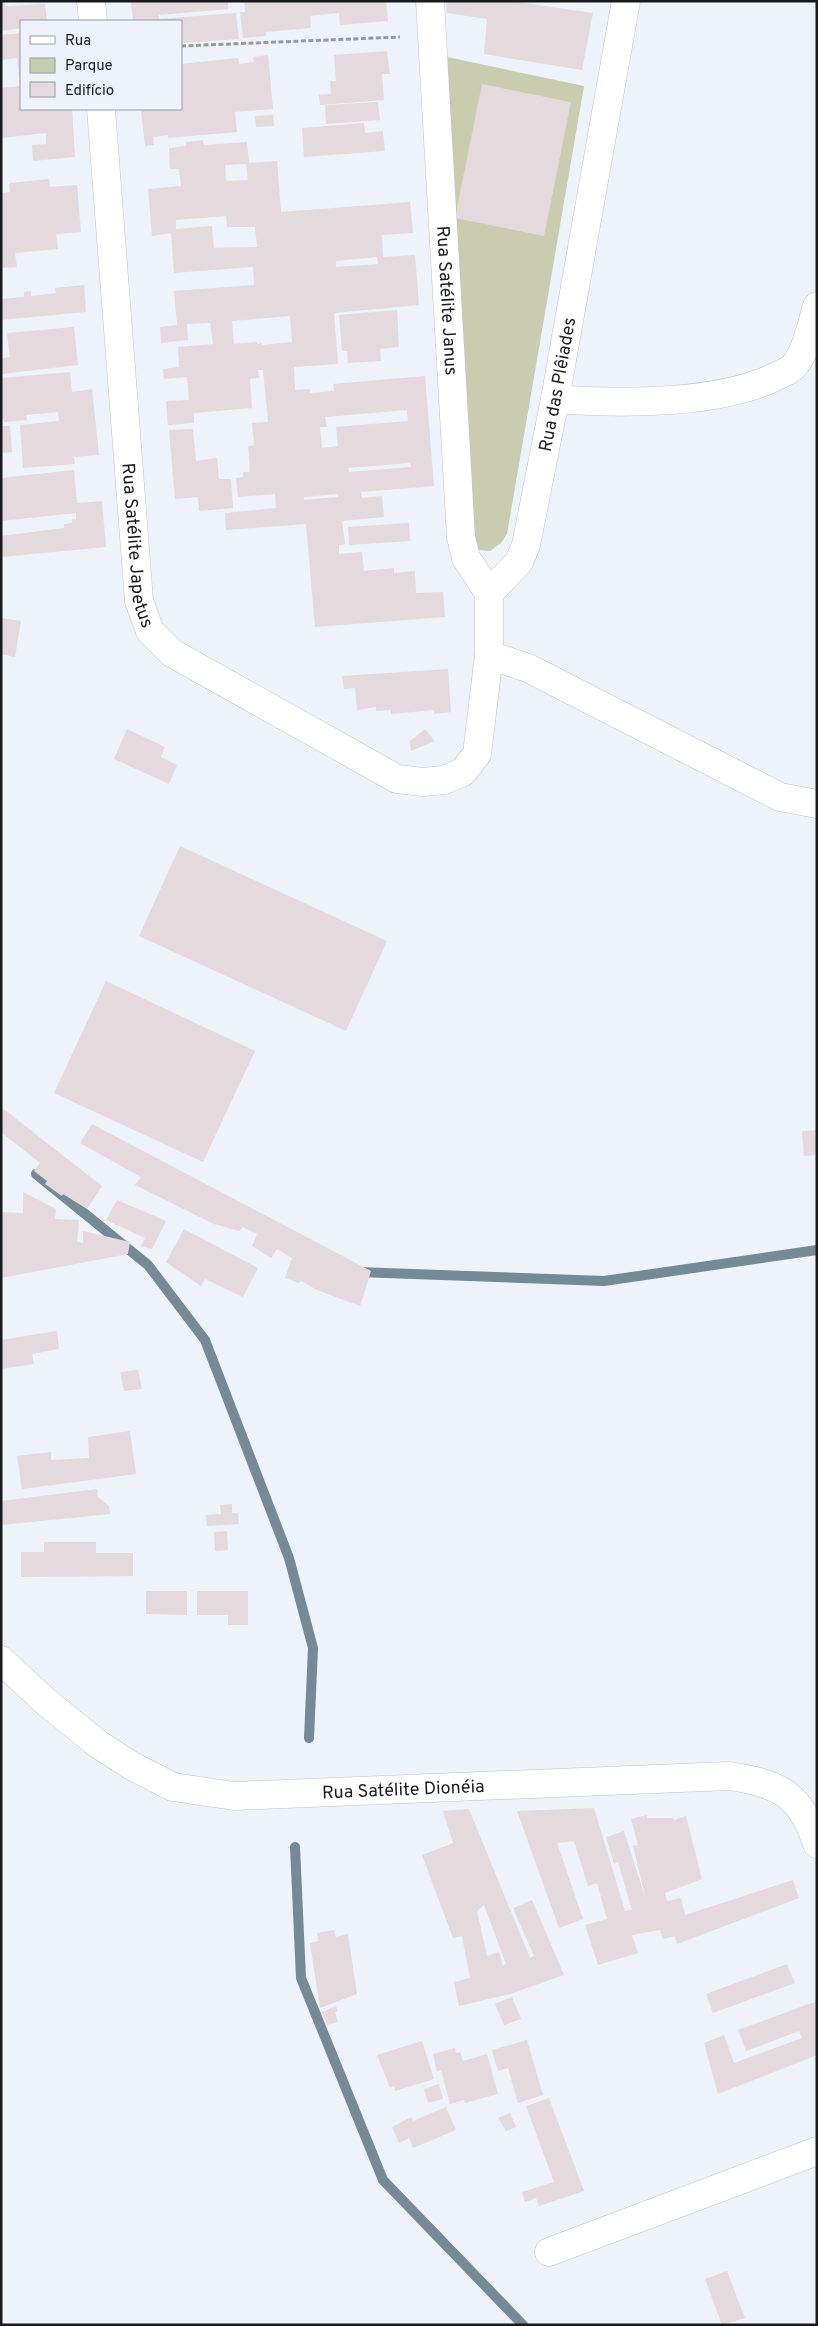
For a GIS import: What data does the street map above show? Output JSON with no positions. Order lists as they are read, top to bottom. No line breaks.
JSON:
{"streets":{"street":["Rua Satélite Janus","Rua das Plêiades","Rua Satélite Japetus","Rua Satélite Dionéia"]},"crossings":[["Rua Satélite Janus","Rua das Plêiades"]],"legend":["Rua","Parque","Edifício"]}
